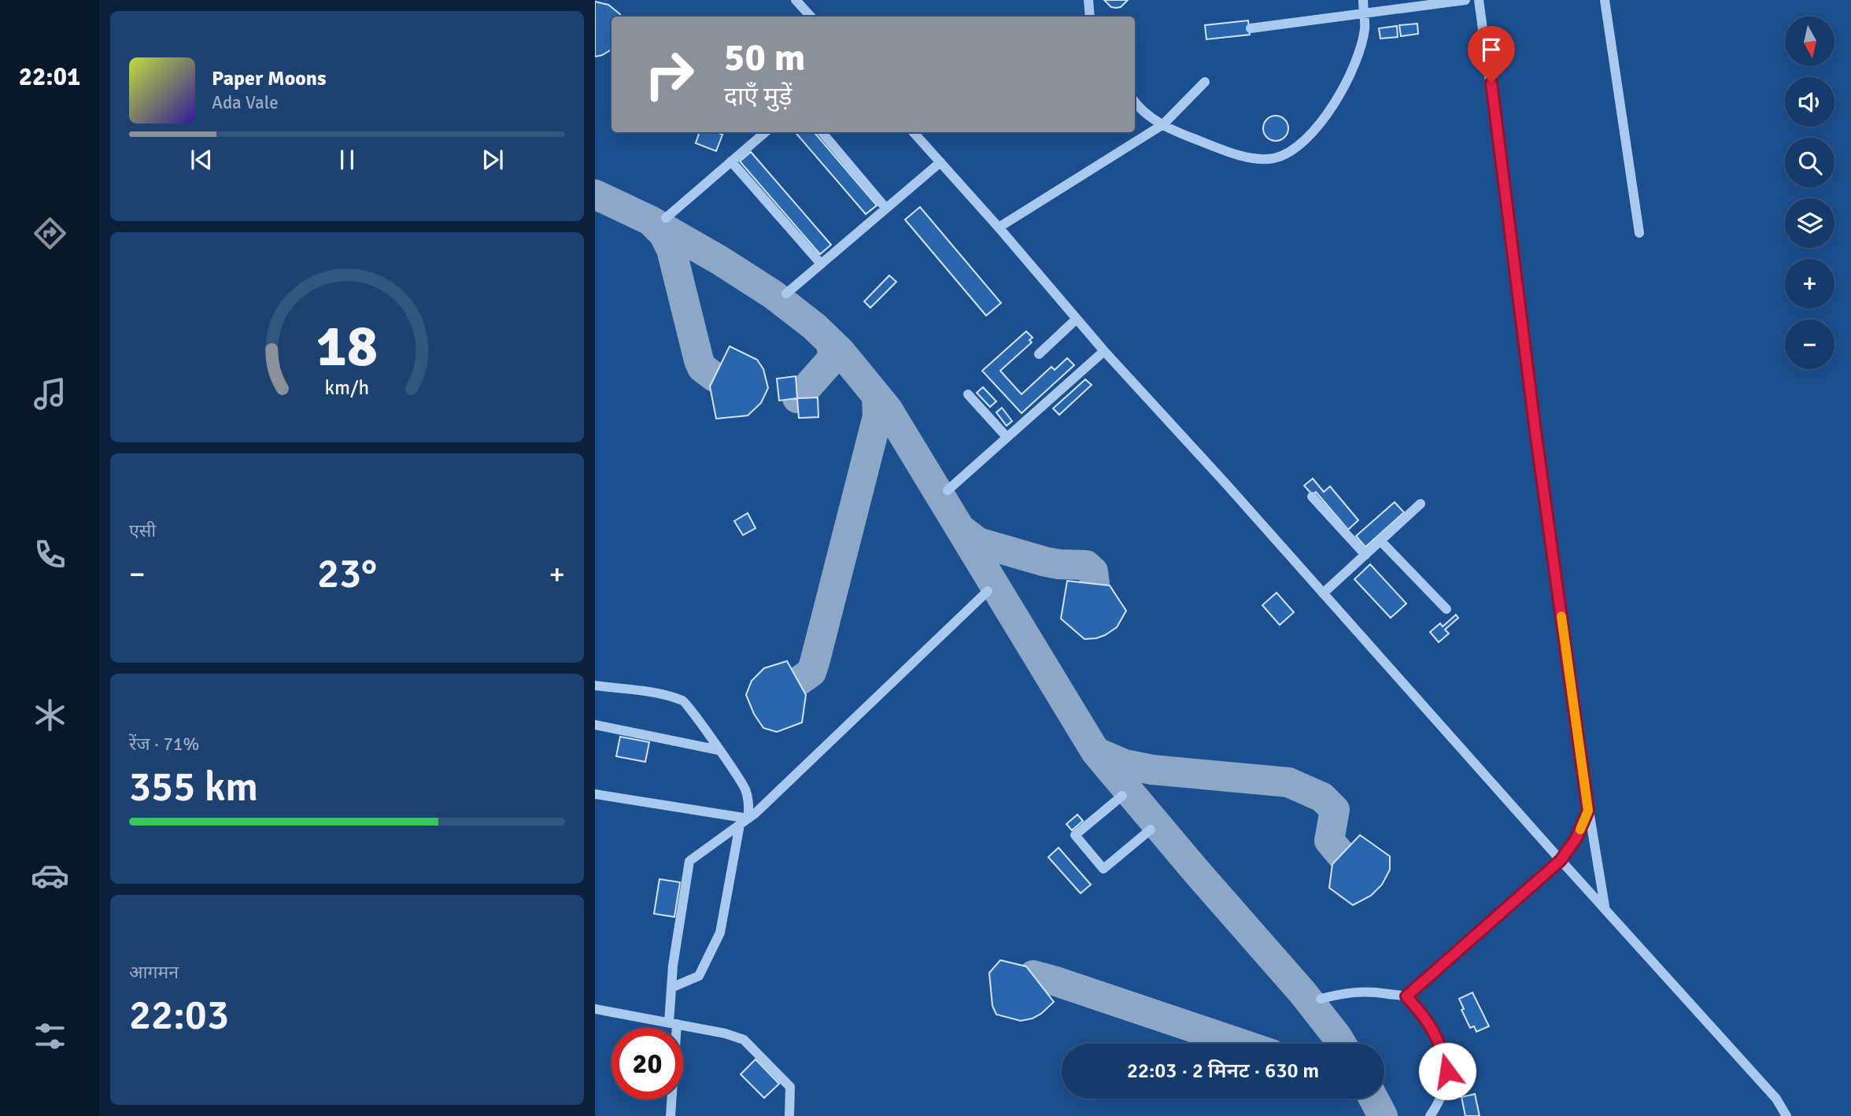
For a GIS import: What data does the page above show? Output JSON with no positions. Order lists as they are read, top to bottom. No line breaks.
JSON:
{"north":"bottom","page":{"tabs":"22:01","map_buttons":["+","−"],"turn":["50 m","दाएँ मुड़ें"],"song":["Paper Moons","Ada Vale"],"tile":["एसी",["रेंज · 71%","355 km"],["आगमन","22:03"]],"heat":["−","23°","+"],"limit":"20","trip":"22:03 · 2 मिनट · 630 m","gauge":["18","km/h"]}}
